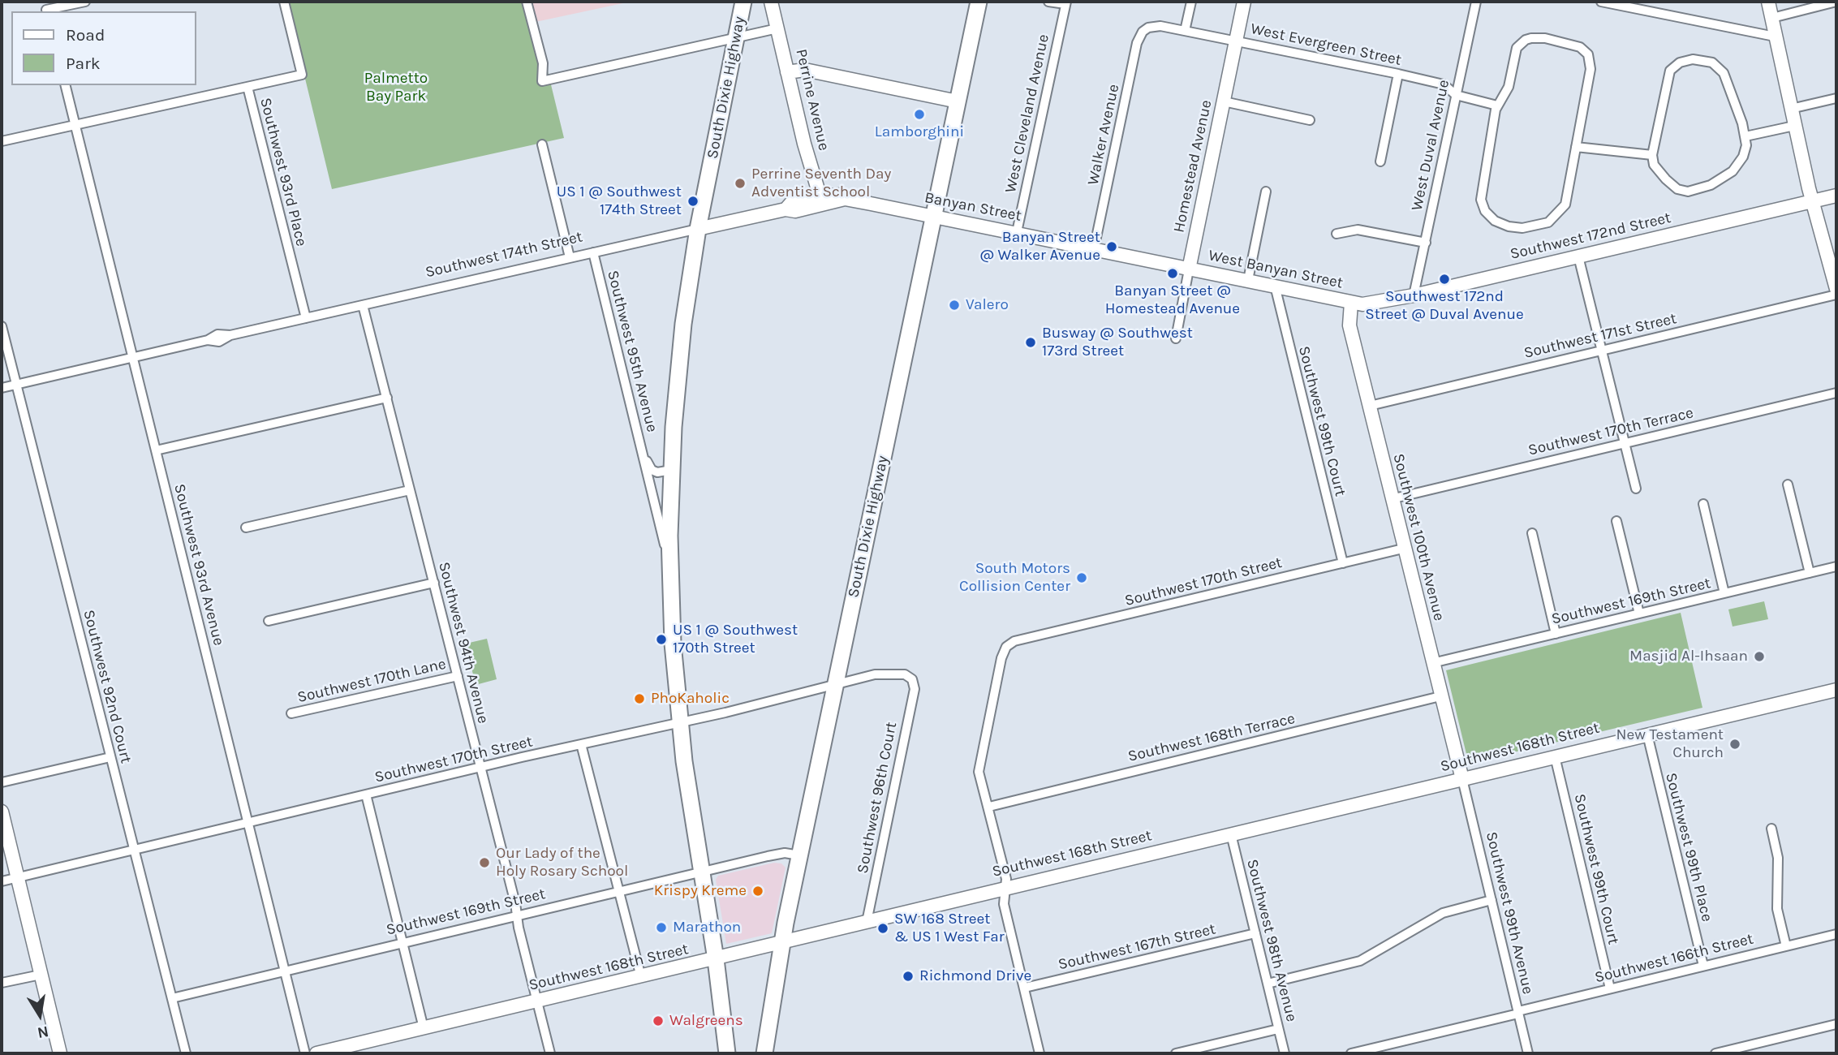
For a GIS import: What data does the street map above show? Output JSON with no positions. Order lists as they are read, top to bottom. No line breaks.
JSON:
{"streets":{"highway":["South Dixie Highway"],"street":["West Evergreen Street","Perrine Avenue","West Cleveland Avenue","Walker Avenue","West Duval Avenue","Homestead Avenue","Southwest 93rd Place","Banyan Street","Southwest 172nd Street","Southwest 174th Street","West Banyan Street","Southwest 171st Street","Southwest 95th Avenue","Southwest 99th Court","Southwest 170th Terrace","Southwest 100th Avenue","Southwest 93rd Avenue","Southwest 170th Street","Southwest 169th Street","Southwest 94th Avenue","Southwest 170th Lane","Southwest 92nd Court","Southwest 168th Terrace","Southwest 168th Street","Southwest 96th Court","Southwest 99th Place","Southwest 99th Avenue","Southwest 98th Avenue","Southwest 167th Street","Southwest 166th Street"]},"crossings":[["West Evergreen Street","Walker Avenue"],["West Evergreen Street","West Duval Avenue"],["West Evergreen Street","Homestead Avenue"],["South Dixie Highway","Banyan Street"],["South Dixie Highway","Southwest 174th Street"],["South Dixie Highway","Southwest 95th Avenue"],["South Dixie Highway","Southwest 170th Street"],["South Dixie Highway","Southwest 169th Street"],["South Dixie Highway","Southwest 168th Street"],["Perrine Avenue","Banyan Street"],["West Cleveland Avenue","Banyan Street"],["Walker Avenue","Banyan Street"],["Walker Avenue","West Banyan Street"],["West Duval Avenue","Southwest 172nd Street"],["Homestead Avenue","West Banyan Street"],["Southwest 93rd Place","Southwest 174th Street"],["Banyan Street","Southwest 174th Street"],["Banyan Street","West Banyan Street"],["Southwest 172nd Street","West Banyan Street"],["Southwest 172nd Street","Southwest 100th Avenue"],["Southwest 174th Street","Southwest 95th Avenue"],["Southwest 174th Street","Southwest 93rd Avenue"],["Southwest 174th Street","Southwest 94th Avenue"],["Southwest 174th Street","Southwest 92nd Court"],["West Banyan Street","Southwest 99th Court"],["West Banyan Street","Southwest 100th Avenue"],["Southwest 171st Street","Southwest 100th Avenue"],["Southwest 99th Court","Southwest 170th Street"],["Southwest 99th Court","Southwest 168th Street"],["Southwest 99th Court","Southwest 166th Street"],["Southwest 170th Terrace","Southwest 100th Avenue"],["Southwest 100th Avenue","Southwest 170th Street"],["Southwest 100th Avenue","Southwest 169th Street"],["Southwest 100th Avenue","Southwest 168th Terrace"],["Southwest 100th Avenue","Southwest 168th Street"],["Southwest 100th Avenue","Southwest 99th Avenue"],["Southwest 93rd Avenue","Southwest 170th Street"],["Southwest 93rd Avenue","Southwest 169th Street"],["Southwest 170th Street","Southwest 94th Avenue"],["Southwest 170th Street","Southwest 92nd Court"],["Southwest 170th Street","Southwest 168th Terrace"],["Southwest 170th Street","Southwest 96th Court"],["Southwest 169th Street","Southwest 94th Avenue"],["Southwest 169th Street","Southwest 92nd Court"],["Southwest 94th Avenue","Southwest 170th Lane"],["Southwest 94th Avenue","Southwest 168th Street"],["Southwest 168th Street","Southwest 96th Court"],["Southwest 168th Street","Southwest 99th Place"],["Southwest 168th Street","Southwest 99th Avenue"],["Southwest 168th Street","Southwest 98th Avenue"],["Southwest 99th Place","Southwest 166th Street"],["Southwest 99th Avenue","Southwest 166th Street"],["Southwest 98th Avenue","Southwest 167th Street"]],"parks":["Palmetto Bay Park"],"places":["Lamborghini","Perrine Seventh Day Adventist School","US 1 @ Southwest 174th Street","Banyan Street @ Walker Avenue","Banyan Street @ Homestead Avenue","Southwest 172nd Street @ Duval Avenue","Valero","Busway @ Southwest 173rd Street","South Motors Collision Center","US 1 @ Southwest 170th Street","Masjid Al-Ihsaan","PhoKaholic","New Testament Church","Our Lady of the Holy Rosary School","Krispy Kreme","Marathon","SW 168 Street & US 1 West Far","Richmond Drive","Walgreens"],"legend":["Road","Park"],"north":"bottom"}
